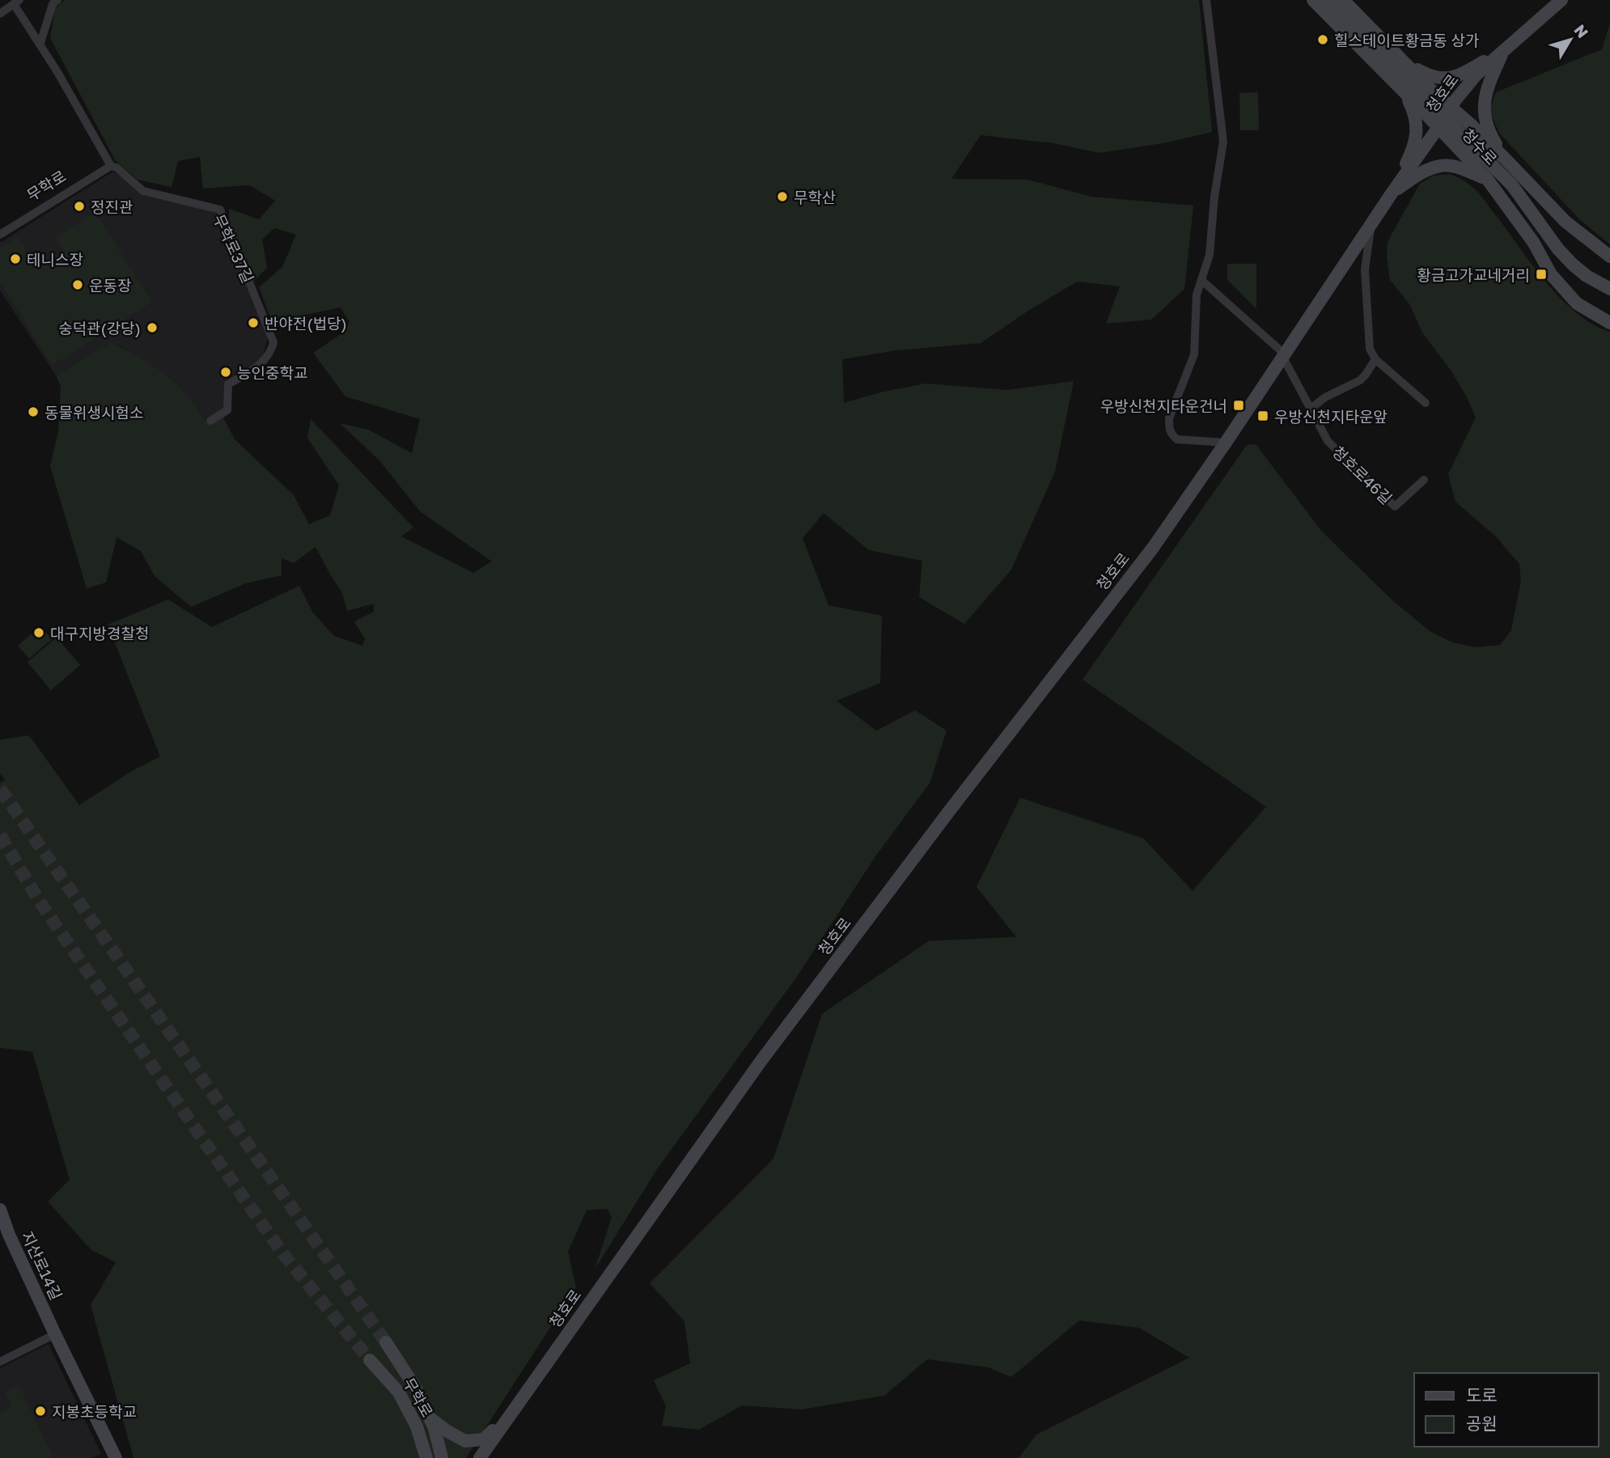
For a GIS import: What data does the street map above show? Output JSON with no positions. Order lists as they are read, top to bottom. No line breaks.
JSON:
{"streets":{"main road":["청호로","청수로","무학로","지산로14길"],"street":["무학로37길","청호로46길"]},"crossings":[["청호로","청수로"],["청호로","청호로46길"],["무학로","무학로37길"]],"places":{"other":["힐스테이트황금동 상가","무학산","정진관","테니스장","운동장","반야전(법당)","숭덕관(강당)","능인중학교","동물위생시험소","대구지방경찰청","지봉초등학교"],"transit":["황금고가교네거리","우방신천지타운건너","우방신천지타운앞"]},"legend":["도로","공원"],"north":"top right"}
